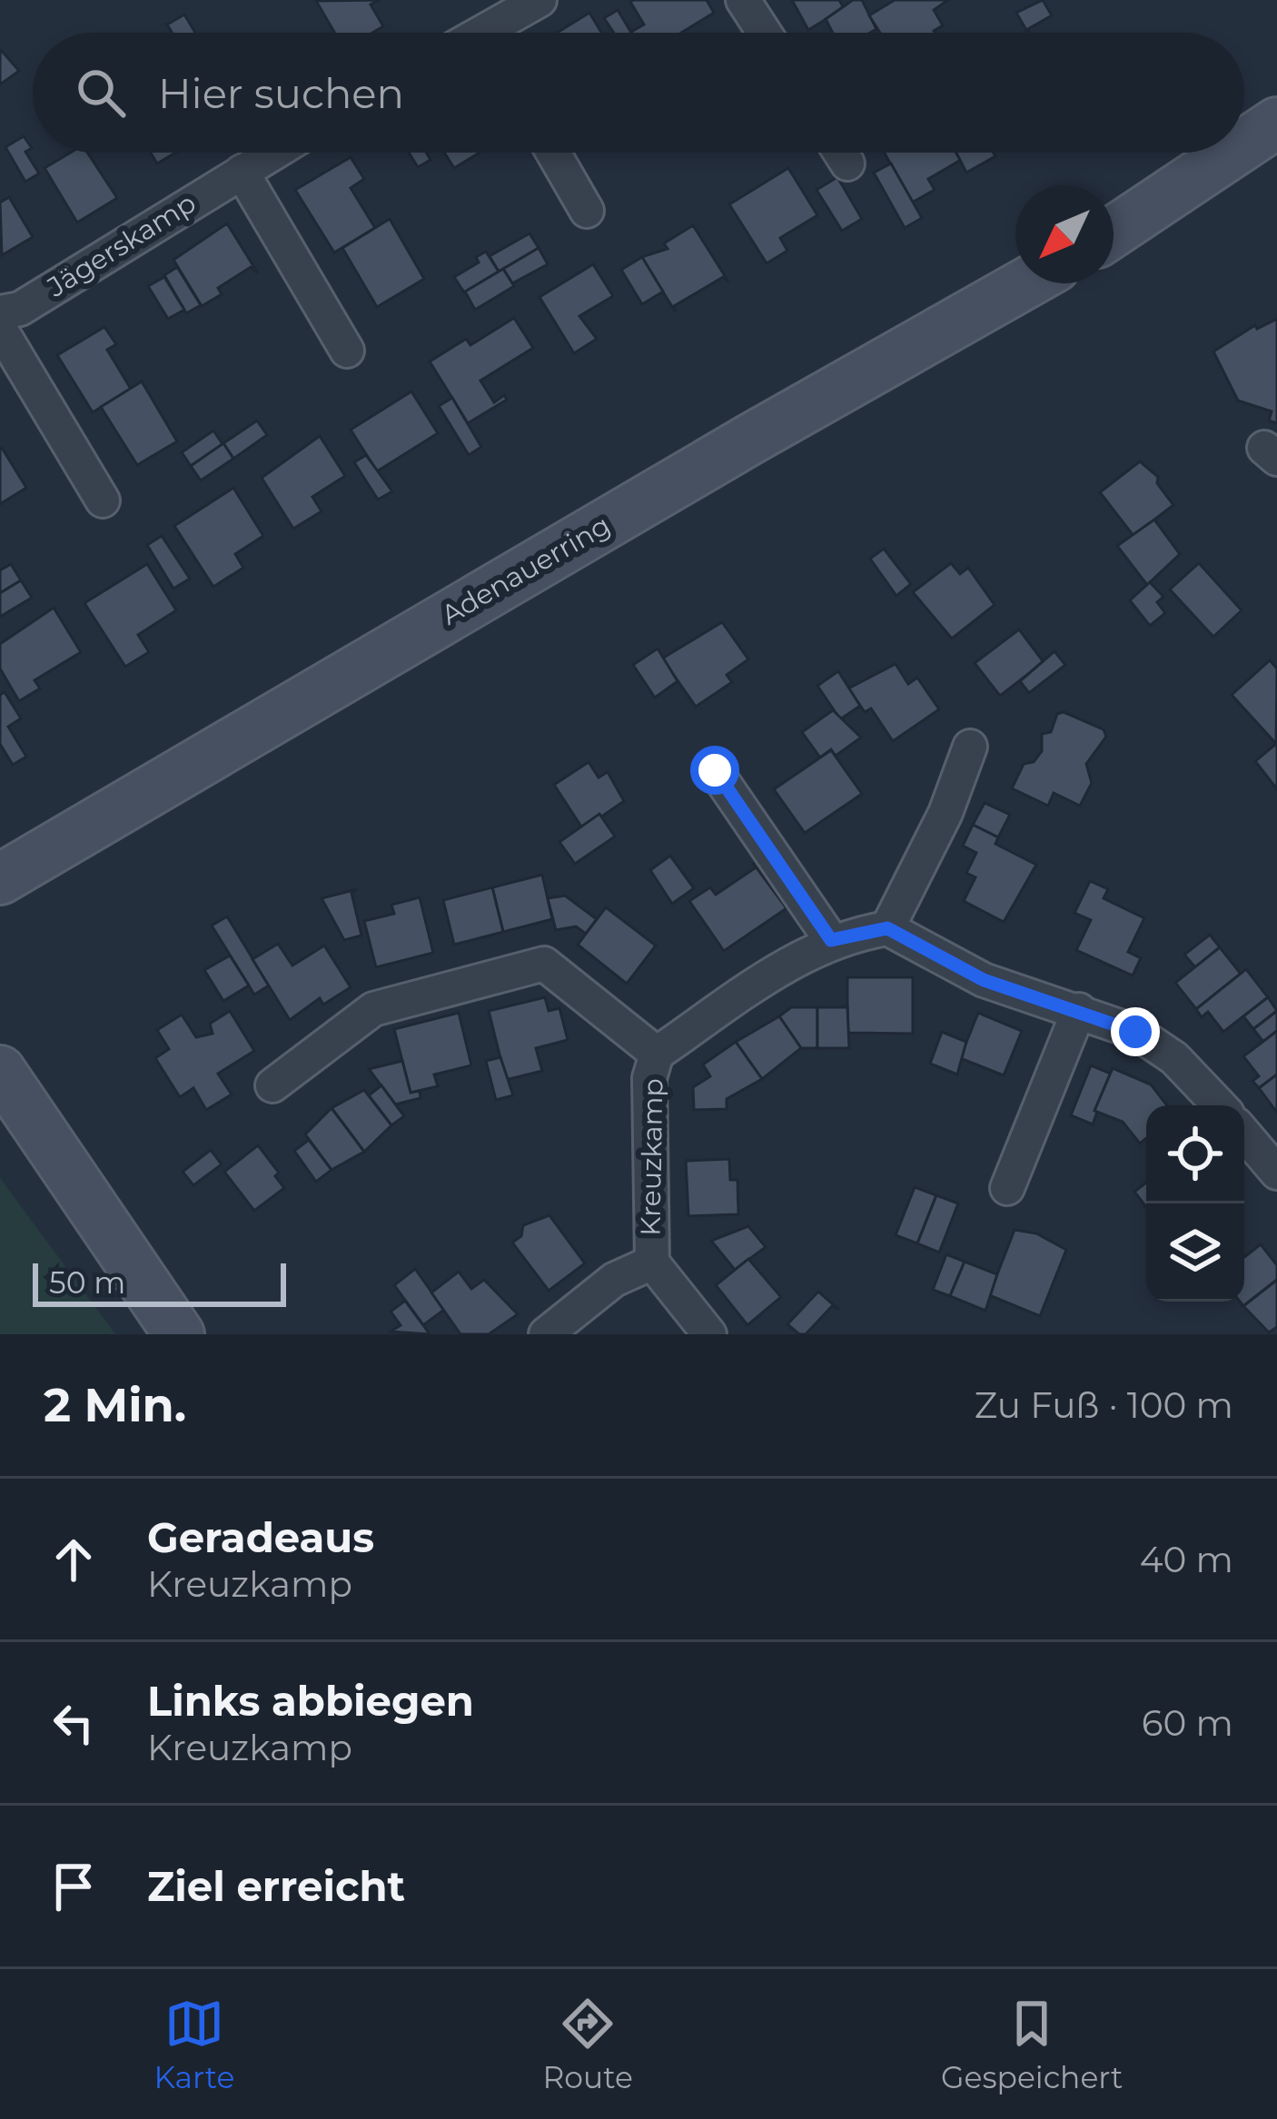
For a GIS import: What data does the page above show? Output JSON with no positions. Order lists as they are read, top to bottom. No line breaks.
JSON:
{"streets":{"main road":["Adenauerring"],"street":["Jägerskamp","Kreuzkamp"]},"scale_bar":"50 m","north":"bottom left","page":{"search":"Hier suchen","scale":"50 m","heading":["2 Min.","Zu Fuß · 100 m"],"list":[["Geradeaus","Kreuzkamp","40 m"],["Links abbiegen","Kreuzkamp","60 m"],"Ziel erreicht"],"nav":["Karte","Route","Gespeichert"]}}
